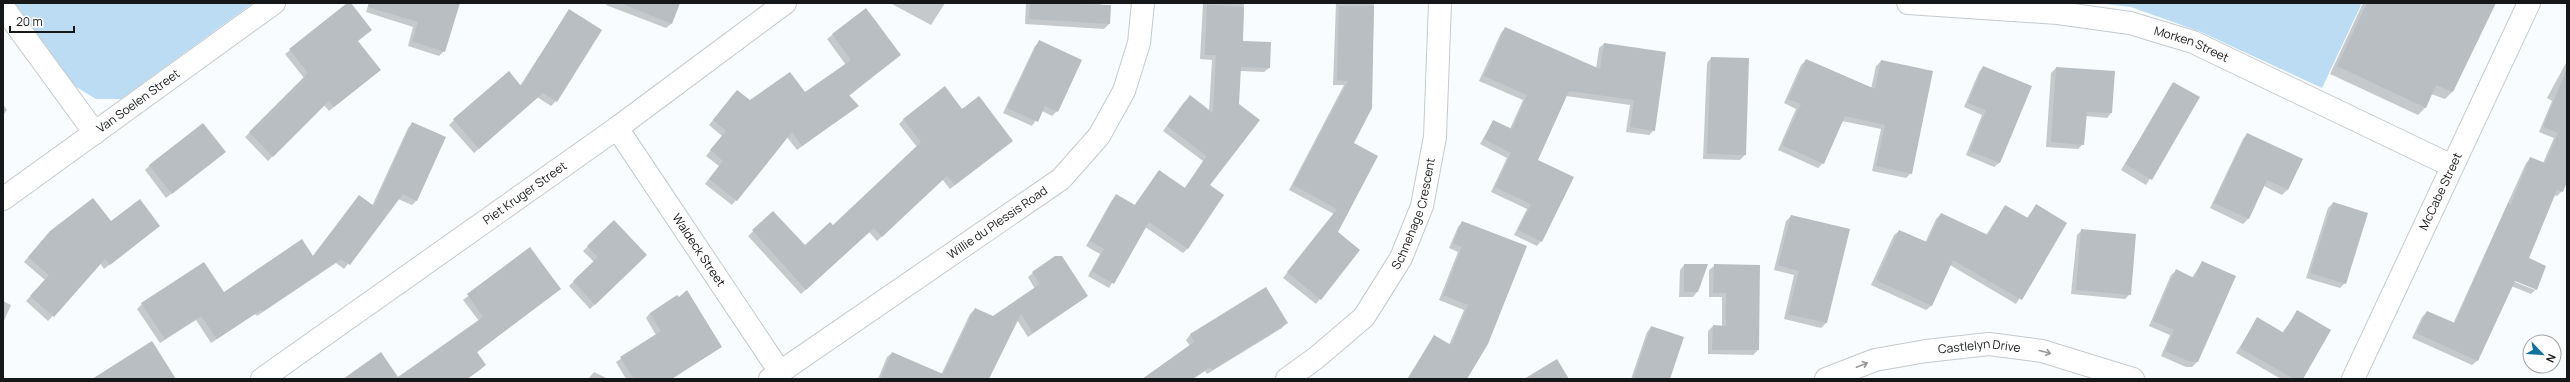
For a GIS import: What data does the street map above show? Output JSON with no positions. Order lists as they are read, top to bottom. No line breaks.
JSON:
{"streets":{"street":["Morken Street","Van Soelen Street","McCabe Street","Piet Kruger Street","Schnehage Crescent","Willie du Plessis Road","Waldeck Street","Castlelyn Drive"]},"crossings":[["Morken Street","McCabe Street"],["Piet Kruger Street","Waldeck Street"],["Willie du Plessis Road","Waldeck Street"]],"one_way":["Castlelyn Drive"],"scale_bar":"20 m","north":"bottom right"}
